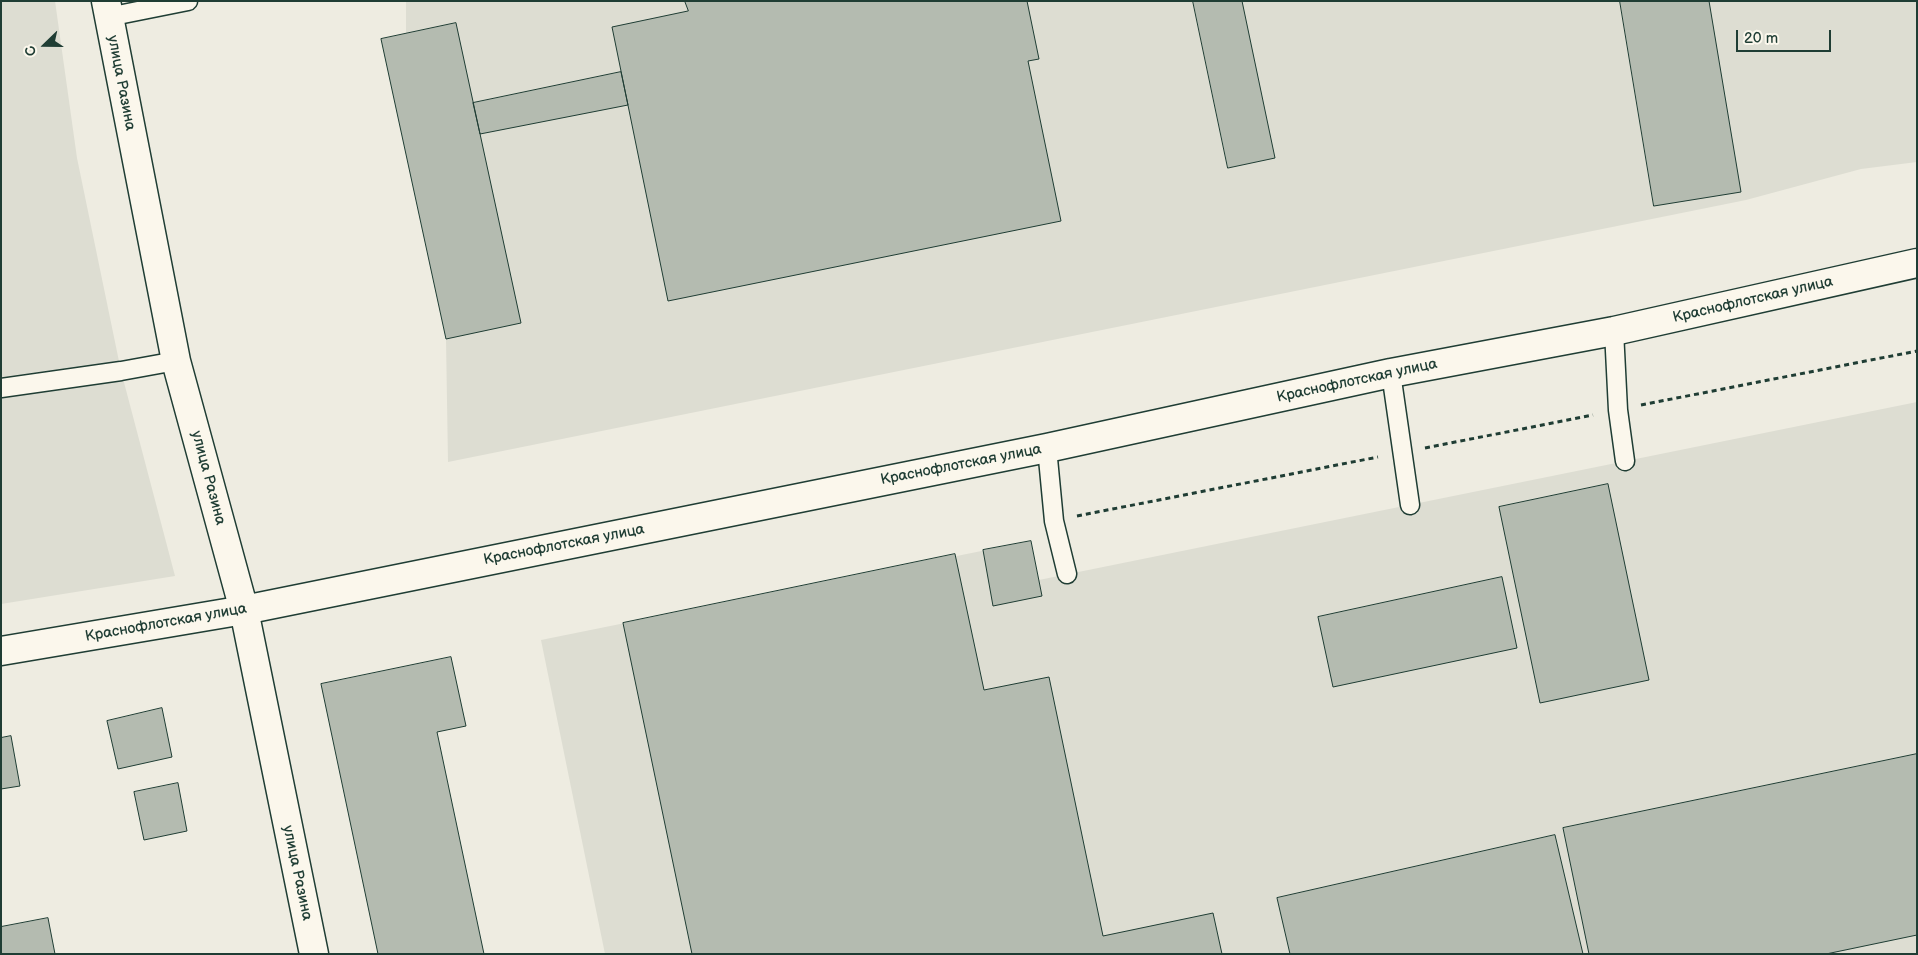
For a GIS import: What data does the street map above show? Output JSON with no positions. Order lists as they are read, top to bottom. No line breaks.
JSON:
{"streets":{"street":["улица Разина","Краснофлотская улица"]},"crossings":[["улица Разина","Краснофлотская улица"]],"scale_bar":"20 m","north":"left"}
